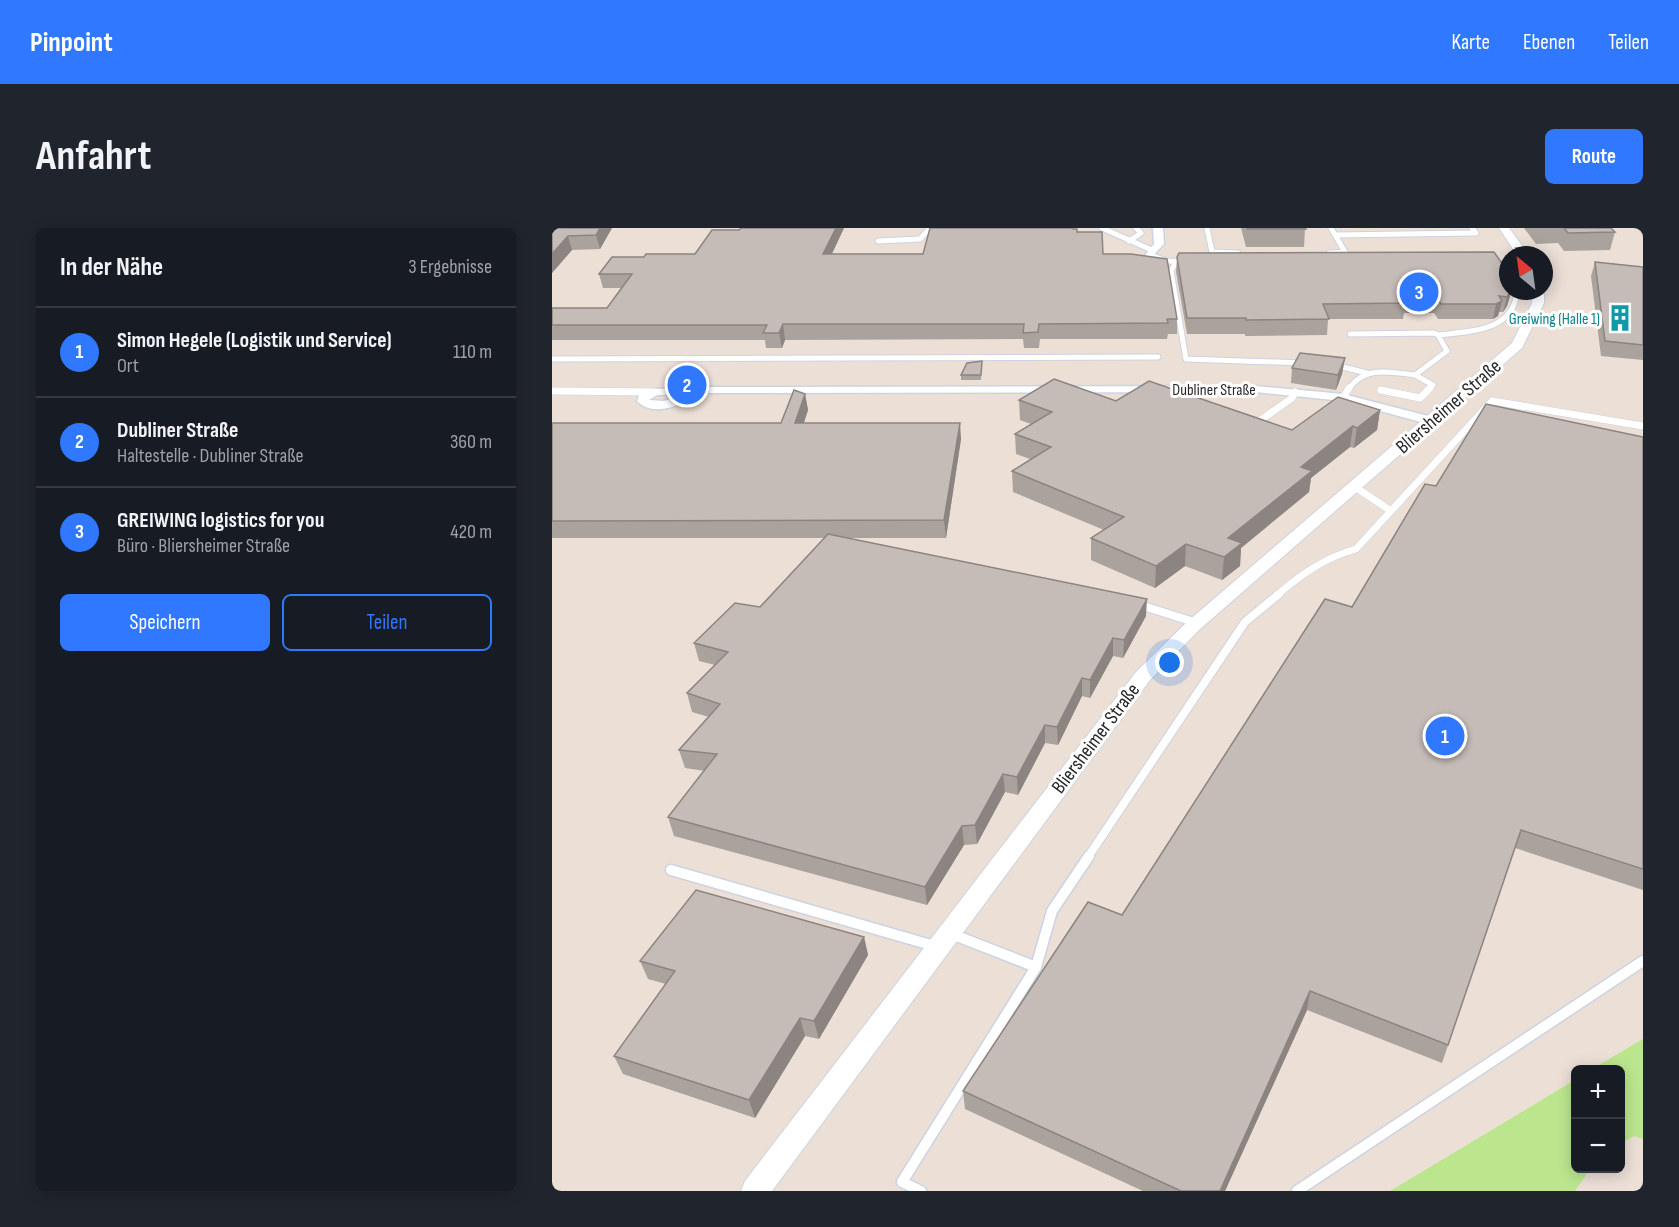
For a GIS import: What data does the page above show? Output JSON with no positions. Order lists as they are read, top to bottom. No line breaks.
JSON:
{"streets":{"street":["Dubliner Straße","Bliersheimer Straße"]},"crossings":[["Dubliner Straße","Bliersheimer Straße"]],"places":{"building":["Greiwing (Halle 1)"]},"north":"top left","page":{"header":"Pinpoint","nav":["Karte","Ebenen","Teilen"],"buttons":["Route",["Speichern","Teilen"]],"title":"Anfahrt","heading":["In der Nähe","3 Ergebnisse"],"pins":["3","2","1"],"list":[{"mark":"1","name":"Simon Hegele (Logistik und Service)","note":"Ort","value":"110 m"},{"mark":"2","name":"Dubliner Straße","note":"Haltestelle · Dubliner Straße","value":"360 m"},{"mark":"3","name":"GREIWING logistics for you","note":"Büro · Bliersheimer Straße","value":"420 m"}],"map_buttons":["+","−"]}}
